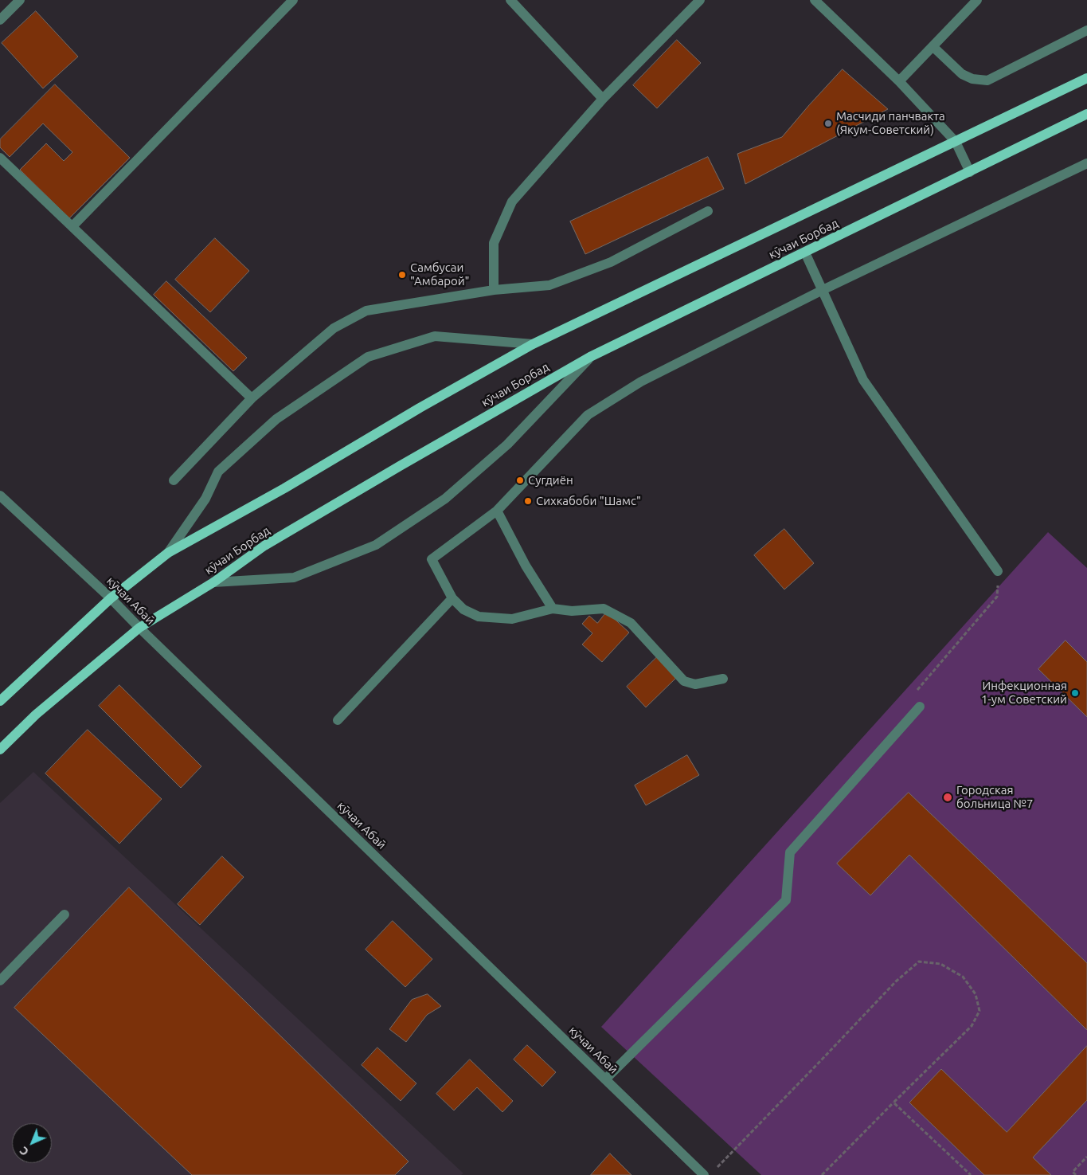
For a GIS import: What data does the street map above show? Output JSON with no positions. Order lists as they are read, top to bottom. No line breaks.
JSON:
{"streets":{"main road":["кӯчаи Борбад"],"street":["кӯчаи Абаӣ"]},"crossings":[["кӯчаи Борбад","кӯчаи Абаӣ"]],"places":["Масчиди панчвакта (Якум-Советский)","Самбусаи \"Амбарой\"","Сугдиён","Сихкабоби \"Шамс\"","Инфекционная 1-ум Советский","Городская больница №7"],"north":"bottom left"}
